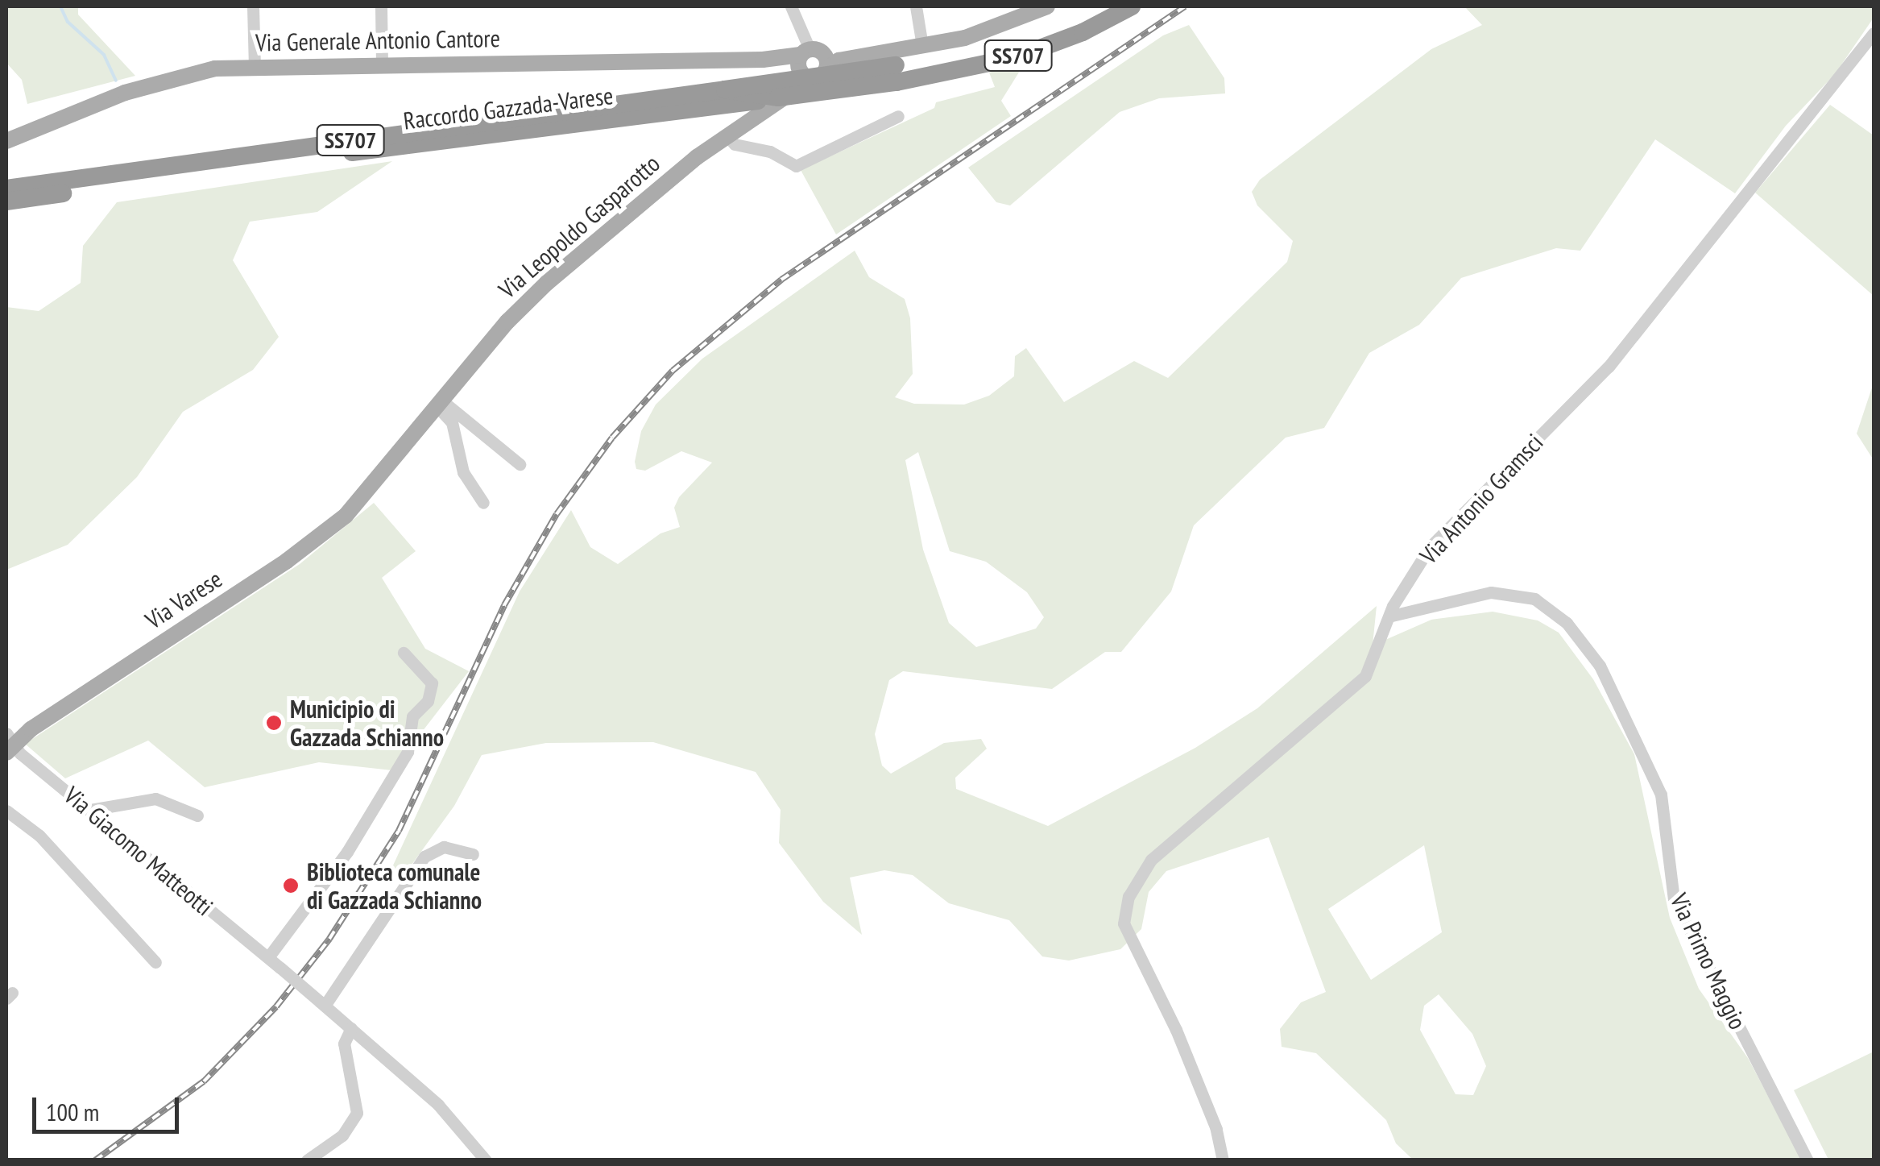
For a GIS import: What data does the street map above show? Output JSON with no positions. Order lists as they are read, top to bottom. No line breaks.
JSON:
{"streets":{"highway":["SS707","Raccordo Gazzada-Varese"],"main road":["Via Generale Antonio Cantore","Via Leopoldo Gasparotto","Via Varese"],"street":["Via Antonio Gramsci","Via Giacomo Matteotti","Via Primo Maggio"]},"crossings":[["Via Generale Antonio Cantore","Via Leopoldo Gasparotto"],["Raccordo Gazzada-Varese","Via Leopoldo Gasparotto"],["Via Leopoldo Gasparotto","Via Varese"],["Via Antonio Gramsci","Via Primo Maggio"],["Via Varese","Via Giacomo Matteotti"]],"places":["Municipio di Gazzada Schianno","Biblioteca comunale di Gazzada Schianno"],"scale_bar":"100 m"}
